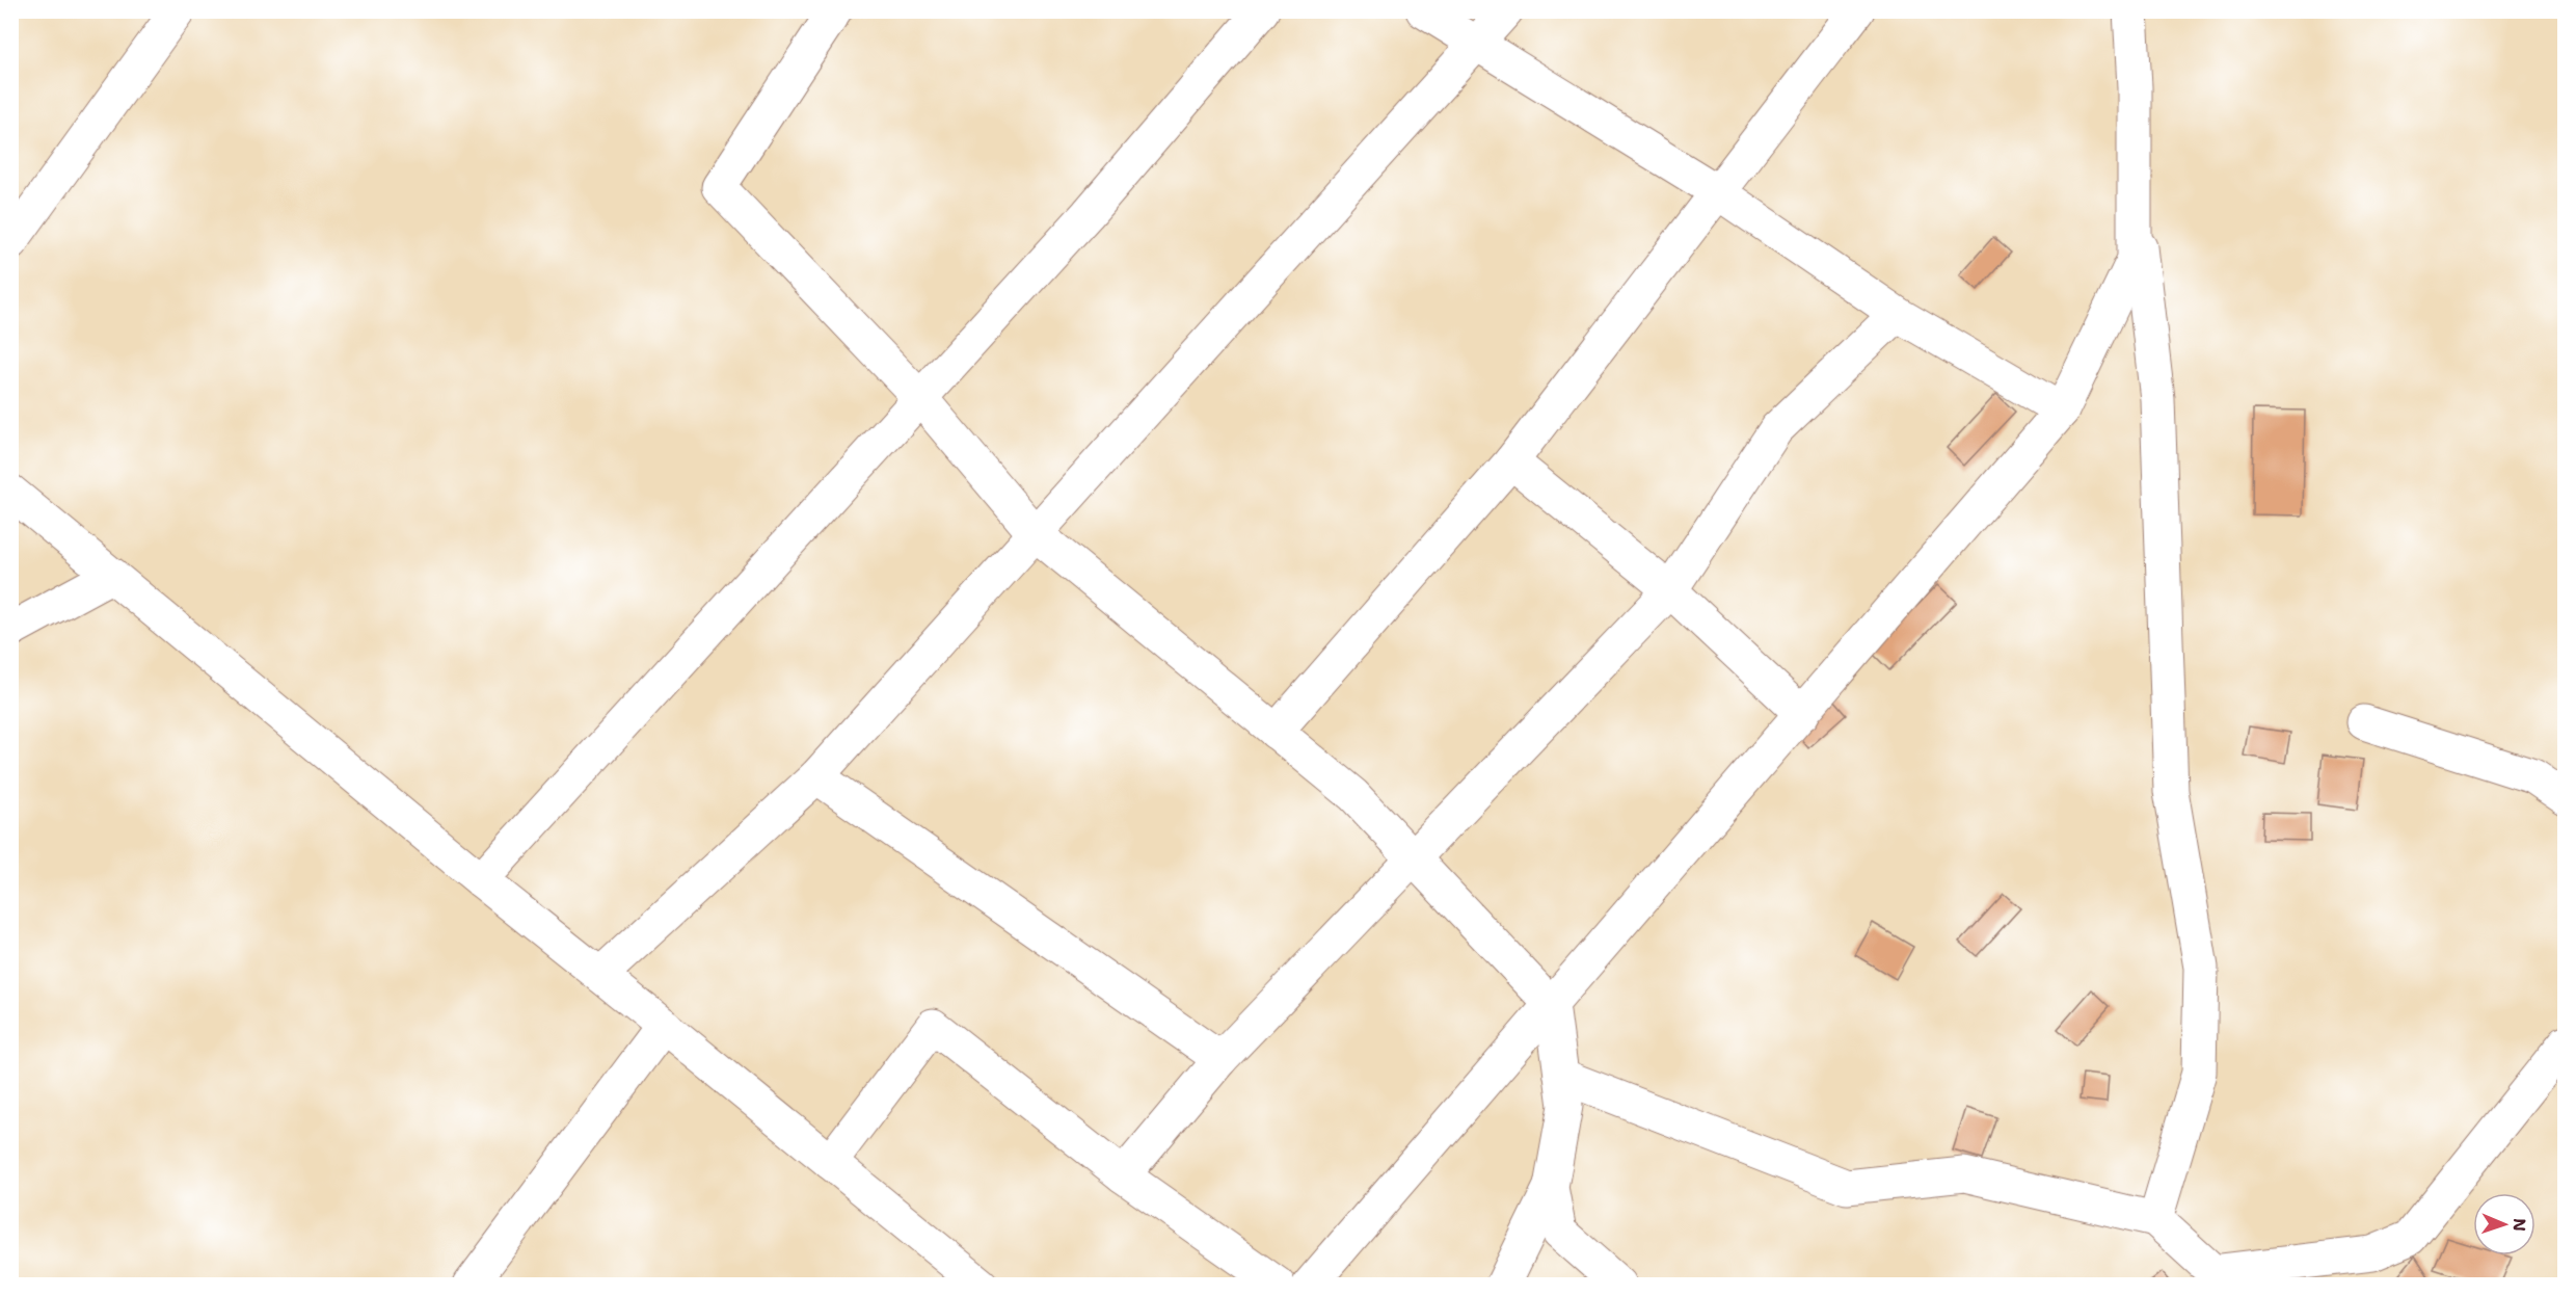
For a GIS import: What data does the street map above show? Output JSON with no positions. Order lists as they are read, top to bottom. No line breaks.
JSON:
{"north":"right"}
